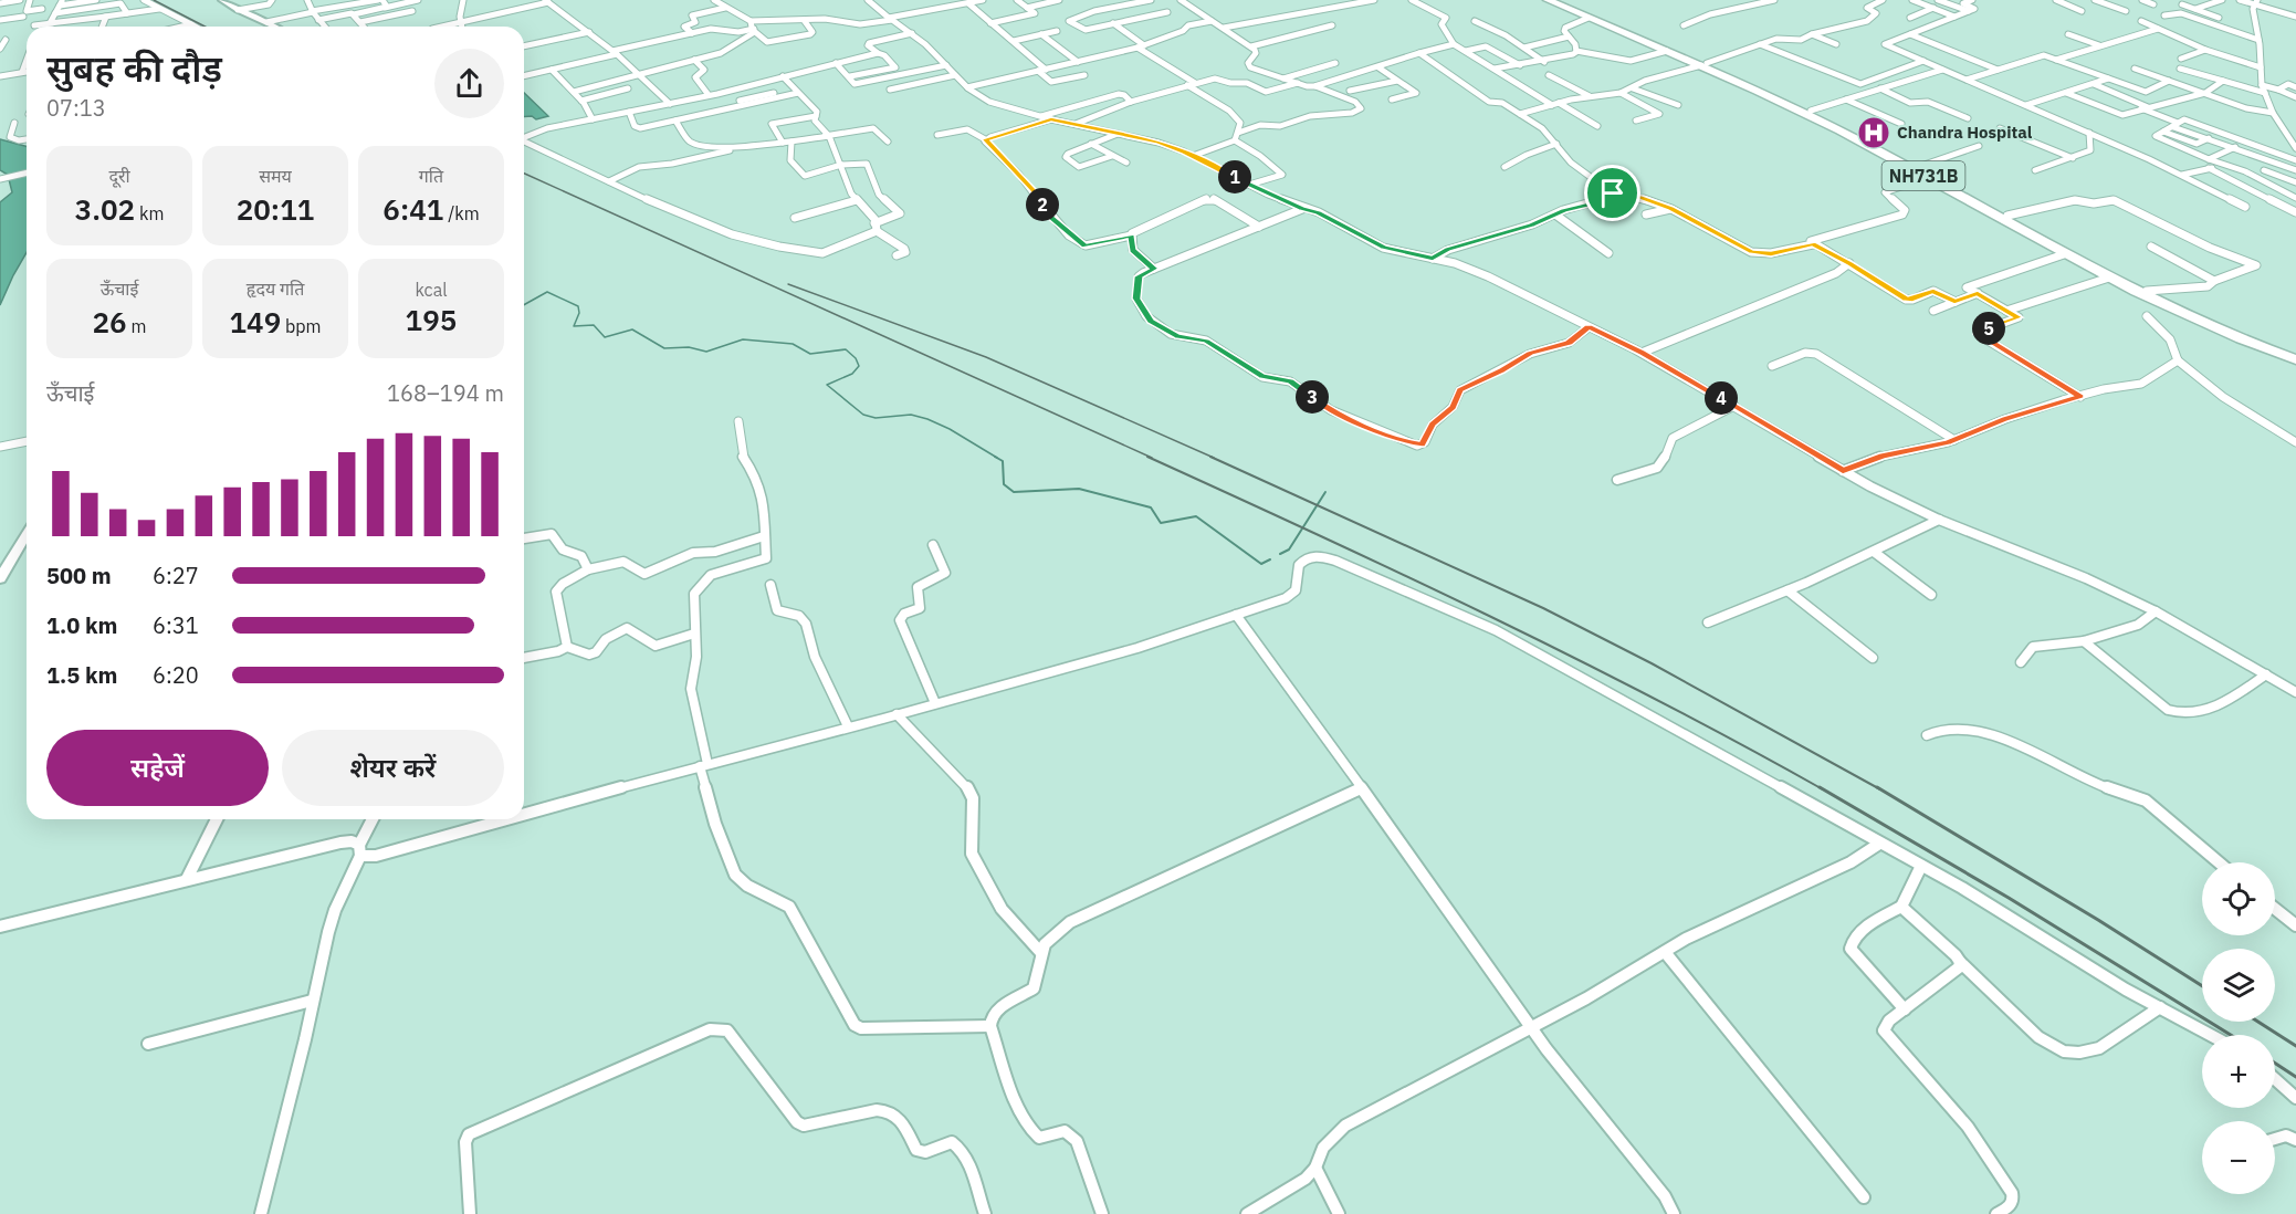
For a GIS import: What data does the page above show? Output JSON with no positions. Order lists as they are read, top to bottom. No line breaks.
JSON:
{"streets":{"highway":["NH731B"]},"places":{"hospital":["Chandra Hospital"]},"page":{"heading":["सुबह की दौड़","07:13"],"stats":[["दूरी","3.02 km"],["समय","20:11"],["गति","6:41 /km"],["ऊँचाई","26 m"],["हृदय गति","149 bpm"],["kcal","195"]],"pins":["1","2","5","3","4"],"chart":["ऊँचाई","168–194 m"],"list":[{"name":"500 m","note":"6:27"},{"name":"1.0 km","note":"6:31"},{"name":"1.5 km","note":"6:20"}],"buttons":["सहेजें","शेयर करें"],"map_buttons":["+","−"]}}
